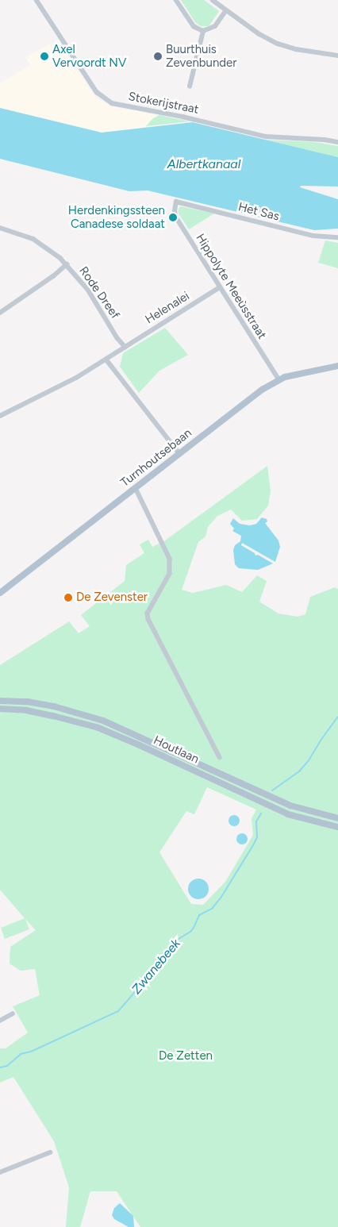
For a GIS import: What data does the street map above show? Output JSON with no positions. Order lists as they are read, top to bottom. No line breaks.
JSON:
{"streets":{"main road":["Turnhoutsebaan","Houtlaan"],"street":["Stokerijstraat","Het Sas","Hippolyte Meeùsstraat","Rode Dreef","Helenalei"]},"crossings":[["Het Sas","Hippolyte Meeùsstraat"],["Hippolyte Meeùsstraat","Helenalei"],["Hippolyte Meeùsstraat","Turnhoutsebaan"],["Rode Dreef","Helenalei"]],"water":["Albertkanaal","Zwanebeek"],"parks":["De Zetten"],"places":["Axel Vervoordt NV","Buurthuis Zevenbunder","Herdenkingssteen Canadese soldaat","De Zevenster"]}
